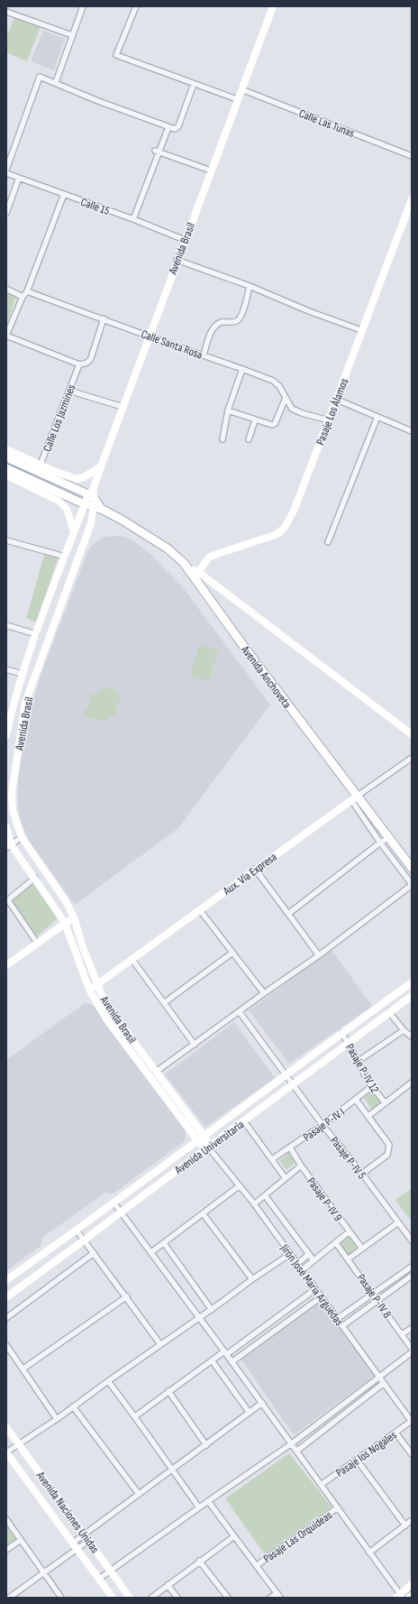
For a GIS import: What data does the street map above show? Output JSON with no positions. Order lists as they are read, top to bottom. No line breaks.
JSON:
{"streets":{"main road":["Avenida Brasil","Pasaje Los Álamos","Avenida Anchoveta","Aux. Vía Expresa","Avenida Universitaria","Avenida Naciones Unidas"],"street":["Calle Las Tunas","Calle 15","Calle Santa Rosa","Calle Los Jazmines","Pasaje P-IV 12","Pasaje P-IV I","Pasaje P-IV 5","Pasaje P-IV 9","Jirón José María Arguedas","Pasaje P-IV 8","Pasaje los Nogales","Pasaje Las Orquídeas"]},"crossings":[["Calle Las Tunas","Avenida Brasil"],["Calle 15","Avenida Brasil"],["Avenida Brasil","Calle Santa Rosa"],["Avenida Brasil","Avenida Anchoveta"],["Avenida Brasil","Aux. Vía Expresa"],["Avenida Brasil","Avenida Universitaria"],["Avenida Brasil","Jirón José María Arguedas"],["Calle Santa Rosa","Pasaje Los Álamos"],["Avenida Anchoveta","Aux. Vía Expresa"],["Pasaje P-IV 12","Pasaje P-IV I"],["Pasaje P-IV 12","Avenida Universitaria"],["Pasaje P-IV I","Pasaje P-IV 5"],["Pasaje P-IV I","Pasaje P-IV 9"],["Avenida Universitaria","Pasaje P-IV 5"],["Avenida Universitaria","Jirón José María Arguedas"],["Jirón José María Arguedas","Pasaje los Nogales"]]}
